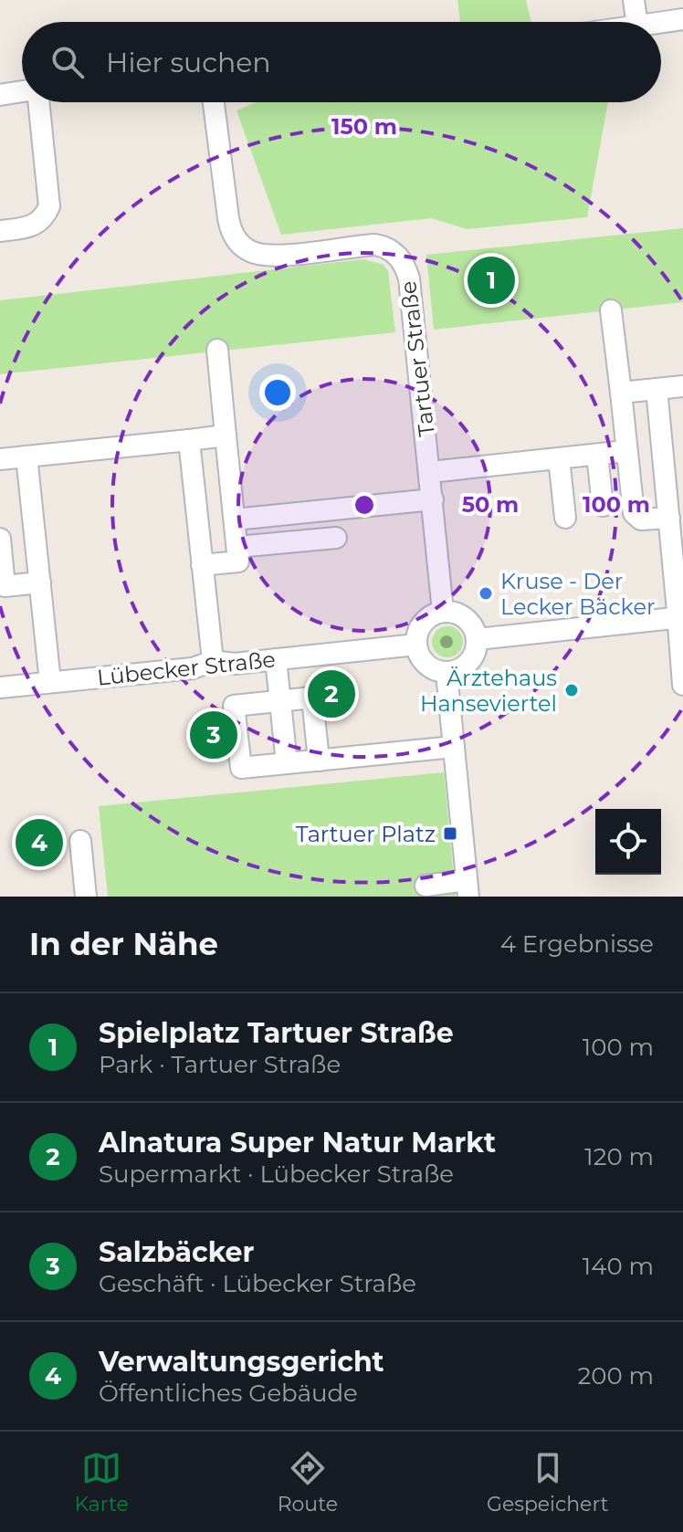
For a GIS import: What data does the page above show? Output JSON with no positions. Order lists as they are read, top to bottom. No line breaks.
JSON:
{"streets":{"street":["Tartuer Straße","Lübecker Straße"]},"crossings":[["Tartuer Straße","Lübecker Straße"]],"places":{"other":["Kruse - Der Lecker Bäcker","Ärztehaus Hanseviertel"],"transit":["Tartuer Platz"]},"page":{"search":"Hier suchen","pins":["1","2","3","4"],"heading":["In der Nähe","4 Ergebnisse"],"list":[{"mark":"1","name":"Spielplatz Tartuer Straße","note":"Park · Tartuer Straße","value":"100 m"},{"mark":"2","name":"Alnatura Super Natur Markt","note":"Supermarkt · Lübecker Straße","value":"120 m"},{"mark":"3","name":"Salzbäcker","note":"Geschäft · Lübecker Straße","value":"140 m"},{"mark":"4","name":"Verwaltungsgericht","note":"Öffentliches Gebäude","value":"200 m"}],"nav":["Karte","Route","Gespeichert"]},"rings":["150 m","50 m","100 m"]}
